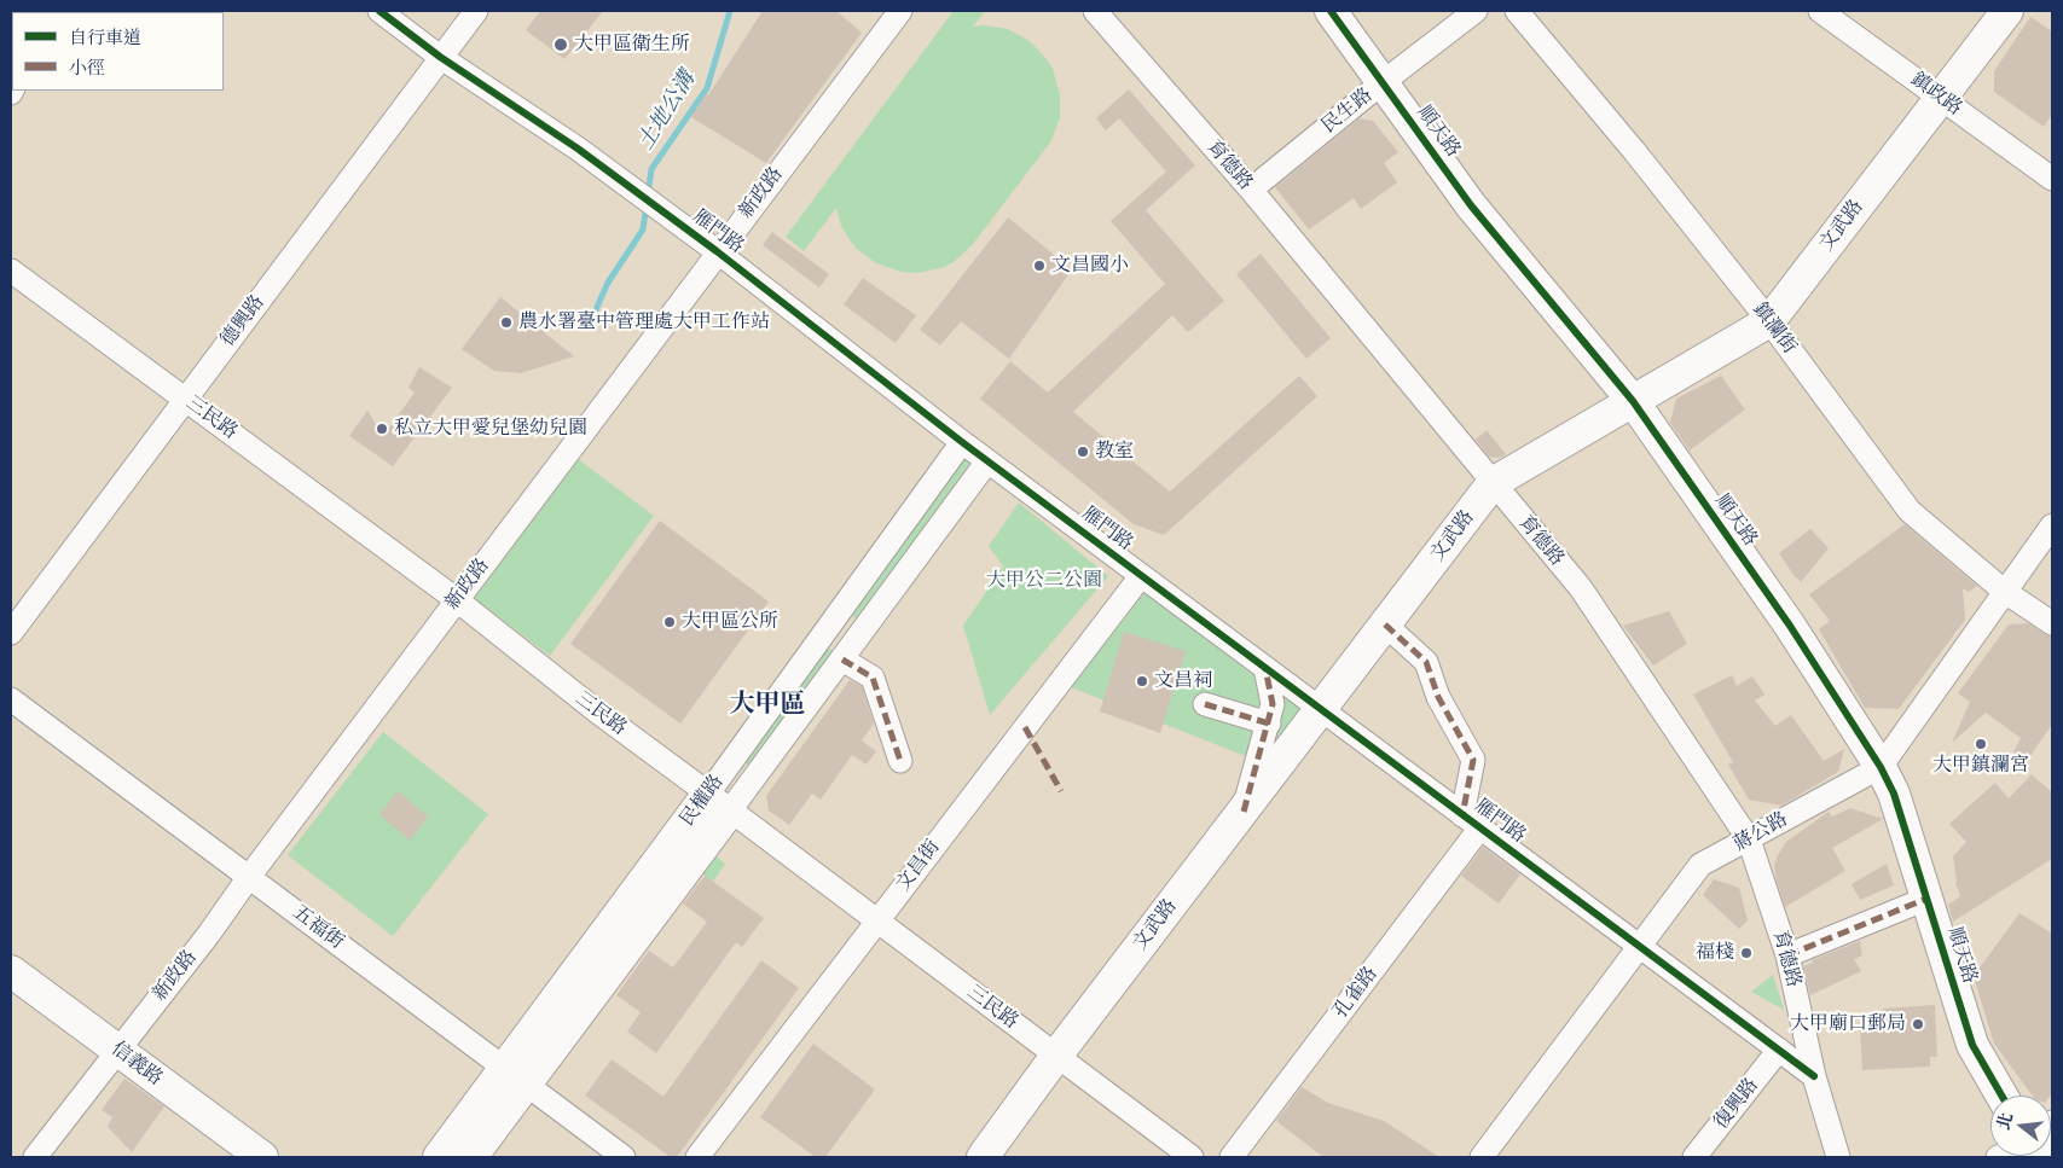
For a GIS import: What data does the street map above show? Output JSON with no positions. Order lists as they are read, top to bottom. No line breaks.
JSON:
{"streets":{"street":["鎮政路","民生路","順天路","育德路","新政路","文武路","雁門路","德興路","鎮瀾街","三民路","民權路","蔣公路","文昌街","五福街","孔雀路","信義路","復興路"]},"crossings":[["鎮政路","文武路"],["民生路","順天路"],["民生路","育德路"],["順天路","文武路"],["順天路","蔣公路"],["育德路","文武路"],["育德路","雁門路"],["育德路","蔣公路"],["新政路","雁門路"],["新政路","三民路"],["新政路","五福街"],["新政路","信義路"],["文武路","雁門路"],["文武路","鎮瀾街"],["文武路","三民路"],["雁門路","德興路"],["雁門路","民權路"],["雁門路","蔣公路"],["雁門路","文昌街"],["雁門路","孔雀路"],["雁門路","復興路"],["德興路","三民路"],["鎮瀾街","蔣公路"],["三民路","民權路"],["三民路","文昌街"],["民權路","五福街"]],"districts":["大甲區"],"water":["土地公溝"],"parks":["大甲公二公園"],"places":["大甲區衛生所","文昌國小","農水署臺中管理處大甲工作站","私立大甲愛兒堡幼兒園","教室","大甲區公所","文昌祠","大甲鎮瀾宮","福棧","大甲廟口郵局"],"legend":["自行車道","小徑"],"north":"left"}
